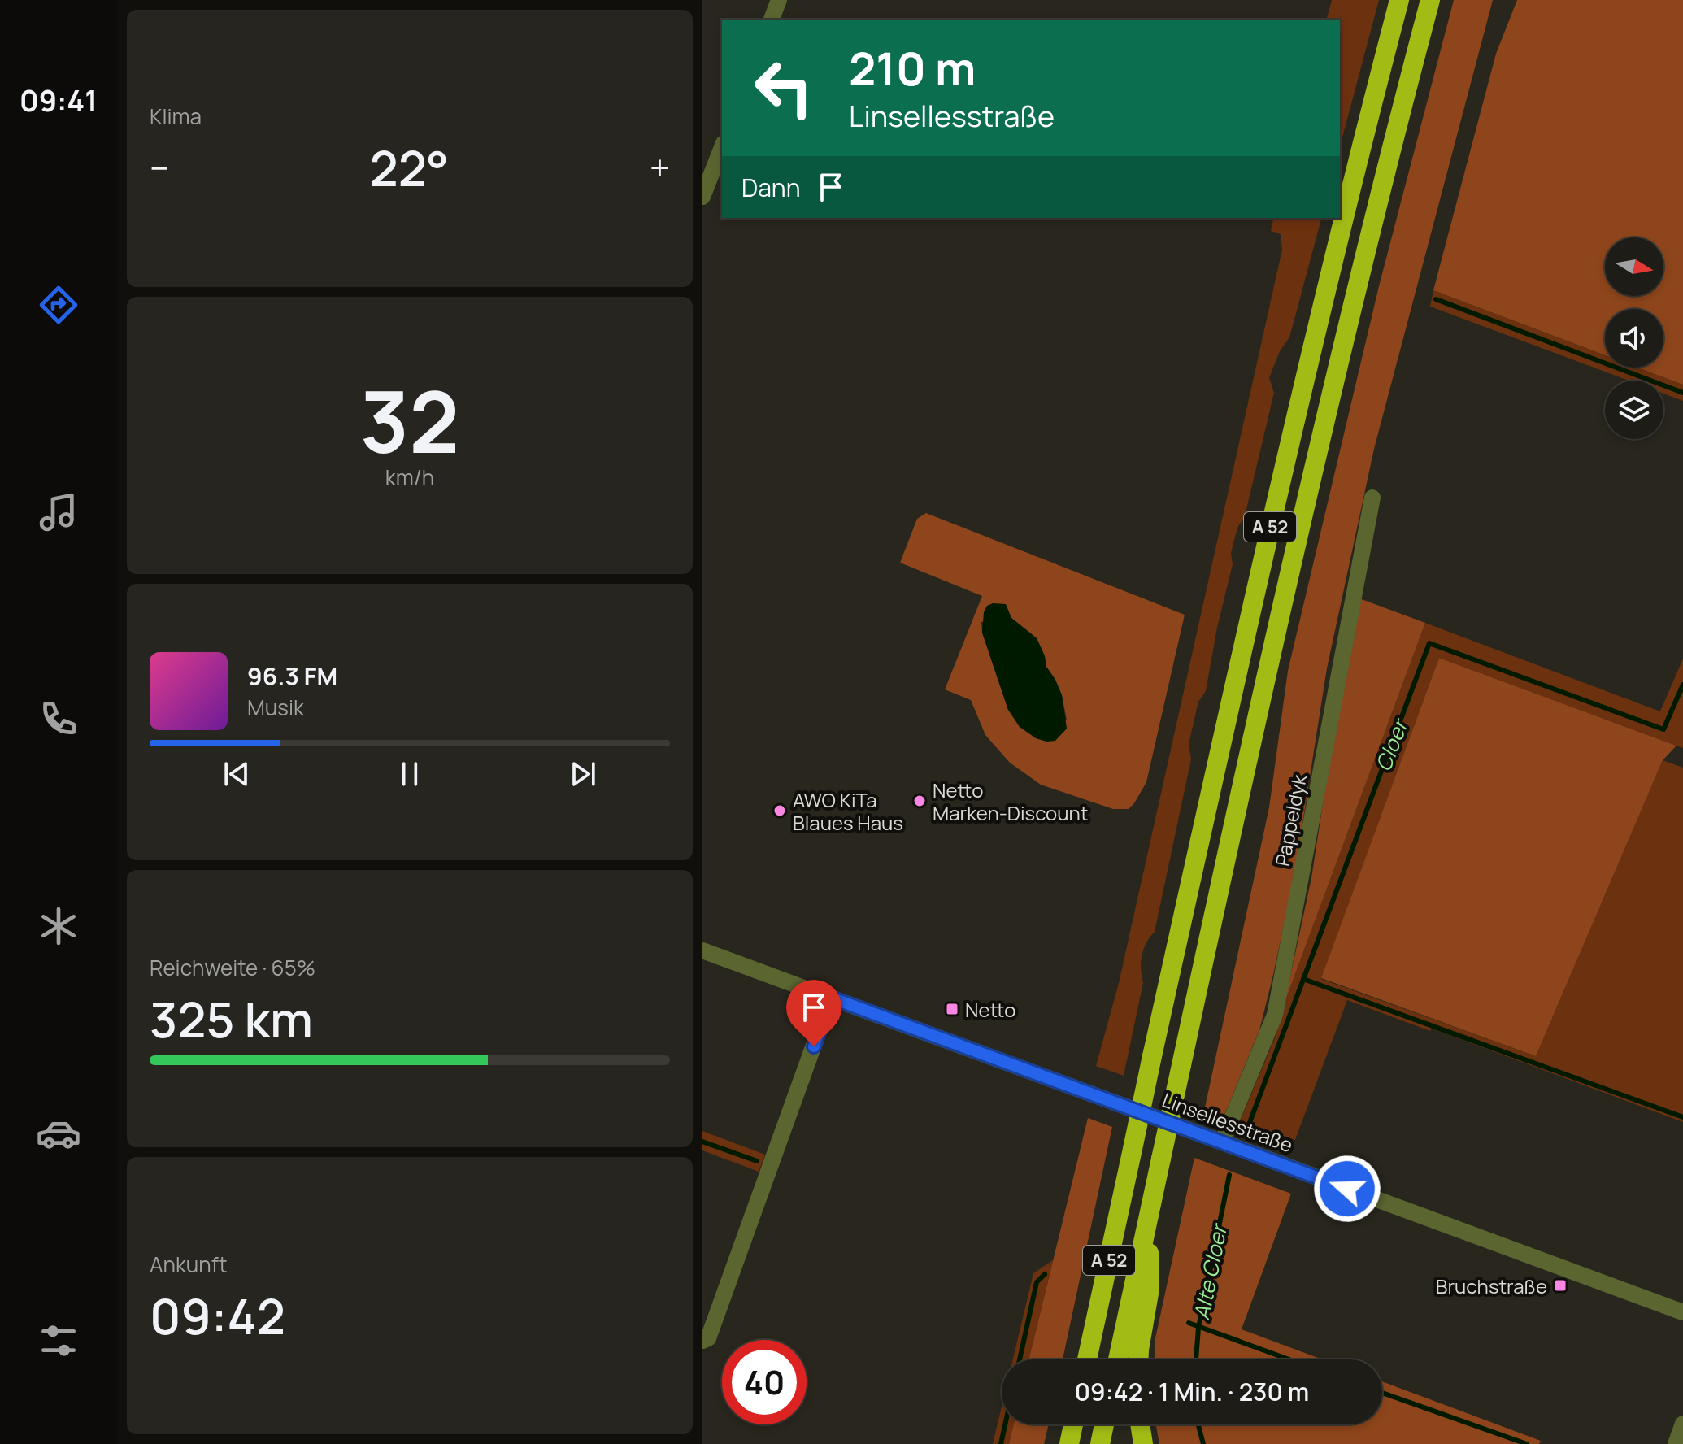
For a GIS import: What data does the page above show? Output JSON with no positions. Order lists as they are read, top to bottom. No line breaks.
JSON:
{"streets":{"highway":["A 52"],"street":["Pappeldyk","Linsellesstraße"]},"crossings":[["Pappeldyk","Linsellesstraße"]],"water":["Cloer","Alte Cloer"],"places":{"other":["Netto Marken-Discount","AWO KiTa Blaues Haus"],"transit":["Netto","Bruchstraße"]},"north":"right","page":{"tabs":"09:41","tile":["Klima",["32","km/h"],["Reichweite · 65%","325 km"],["Ankunft","09:42"]],"turn":["210 m","Linsellesstraße"],"heat":["−","22°","+"],"then":"Dann","song":["96.3 FM","Musik"],"limit":"40","trip":"09:42 · 1 Min. · 230 m"}}
